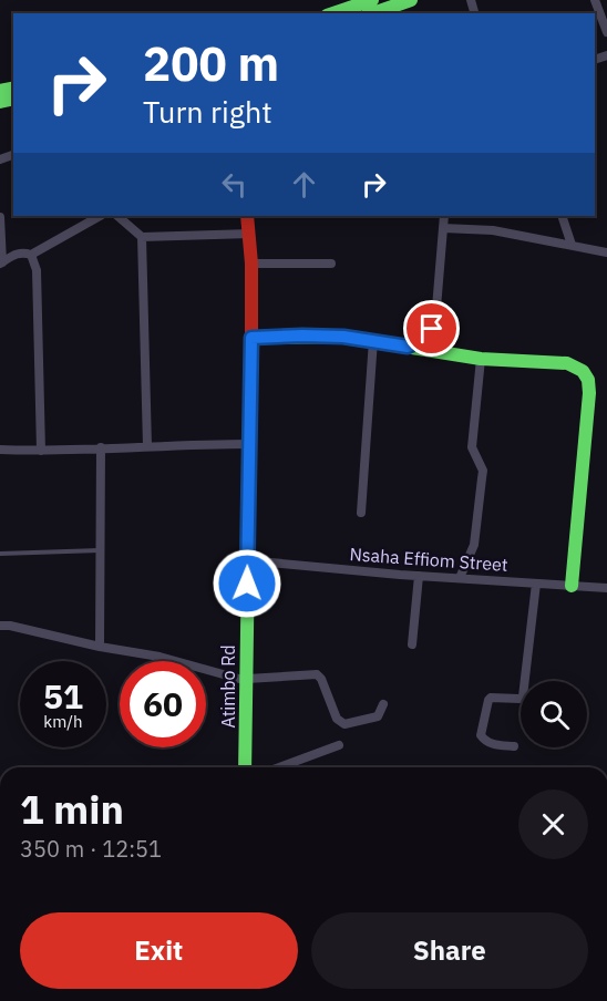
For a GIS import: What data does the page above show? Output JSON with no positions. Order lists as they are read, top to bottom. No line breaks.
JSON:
{"streets":{"main road":["Atimbo Rd"],"street":["Nsaha Effiom Street"]},"crossings":[["Nsaha Effiom Street","Atimbo Rd"]],"page":{"turn":["200 m","Turn right"],"speed":"51 km/h","limit":"60","heading":["1 min","350 m · 12:51"],"buttons":["Exit","Share"]}}
